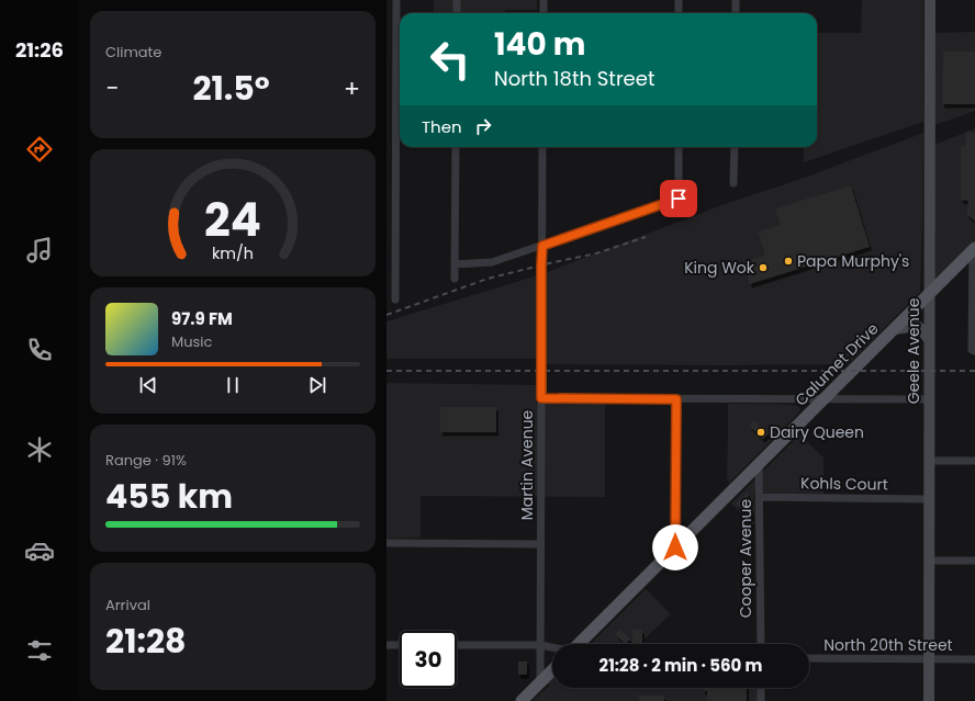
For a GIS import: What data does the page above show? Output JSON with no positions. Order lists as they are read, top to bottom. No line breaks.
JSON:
{"streets":{"main road":["Calumet Drive"],"street":["Geele Avenue","Martin Avenue","Kohls Court","Cooper Avenue","North 20th Street"]},"crossings":[["Geele Avenue","Calumet Drive"],["Geele Avenue","Kohls Court"],["Geele Avenue","North 20th Street"],["Calumet Drive","Cooper Avenue"],["Kohls Court","Cooper Avenue"]],"places":["Papa Murphy's","King Wok","Dairy Queen"],"page":{"tabs":"21:26","tile":["Climate",["Range · 91%","455 km"],["Arrival","21:28"]],"turn":["140 m","North 18th Street"],"heat":["−","21.5°","+"],"then":"Then","song":["97.9 FM","Music"],"limit":"30","trip":"21:28 · 2 min · 560 m","gauge":["24","km/h"]}}
